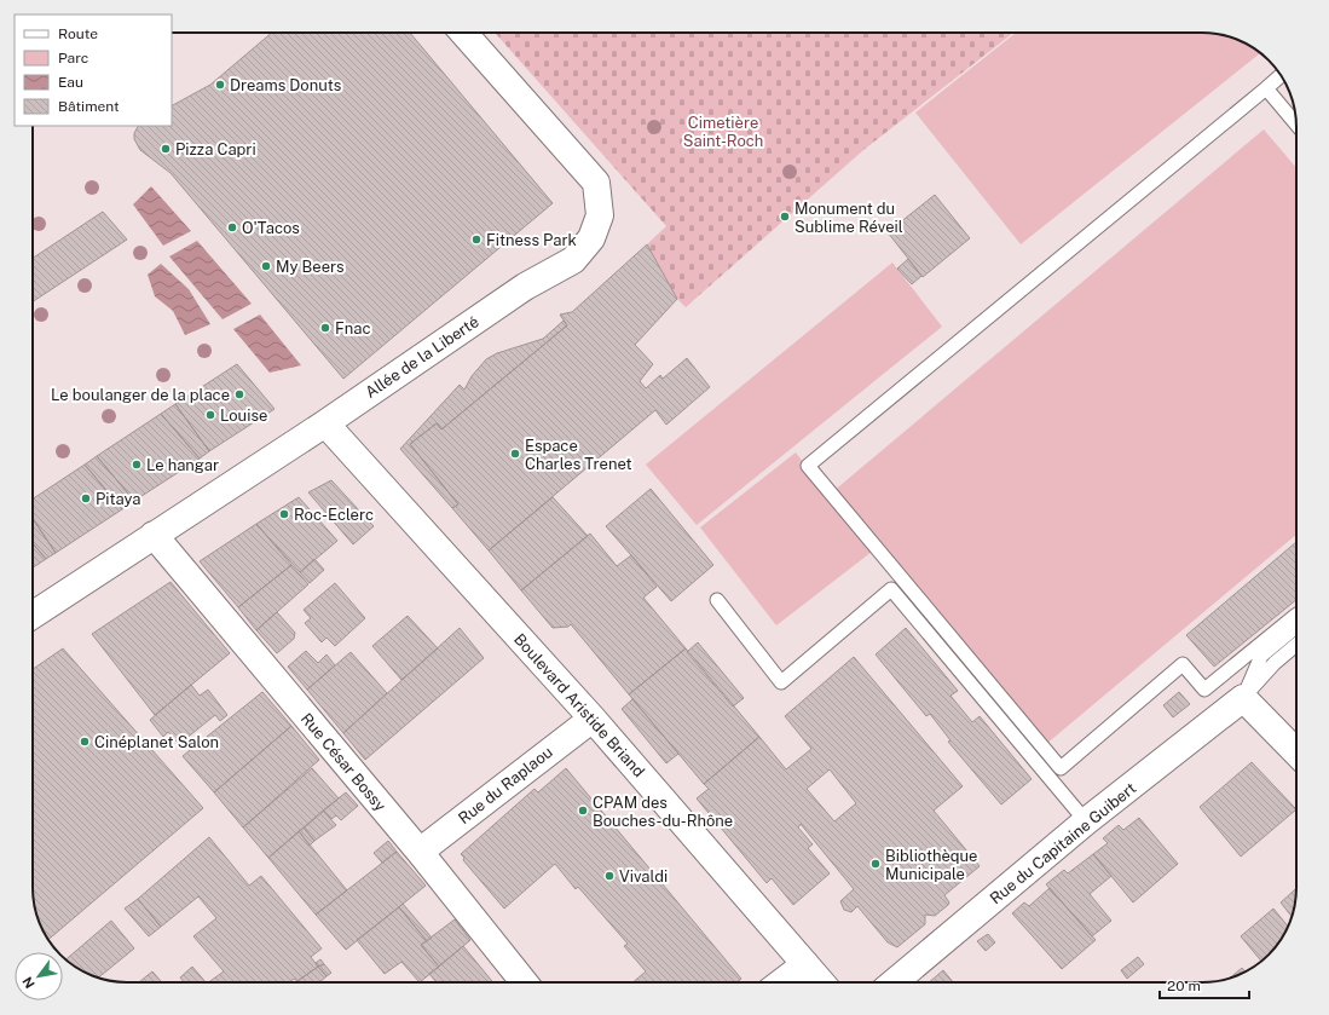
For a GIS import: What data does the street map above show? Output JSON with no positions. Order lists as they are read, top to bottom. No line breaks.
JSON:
{"streets":{"street":["Allée de la Liberté","Boulevard Aristide Briand","Rue César Bossy","Rue du Raplaou","Rue du Capitaine Guibert"]},"crossings":[["Allée de la Liberté","Boulevard Aristide Briand"],["Allée de la Liberté","Rue César Bossy"],["Boulevard Aristide Briand","Rue du Raplaou"],["Rue César Bossy","Rue du Raplaou"]],"parks":["Cimetière Saint-Roch"],"places":["Dreams Donuts","Pizza Capri","Monument du Sublime Réveil","O'Tacos","Fitness Park","My Beers","Fnac","Le boulanger de la place","Louise","Espace Charles Trenet","Le hangar","Pitaya","Roc-Eclerc","Cinéplanet Salon","CPAM des Bouches-du-Rhône","Bibliothèque Municipale","Vivaldi"],"legend":["Route","Parc","Eau","Bâtiment"],"scale_bar":"20 m","north":"bottom left"}
